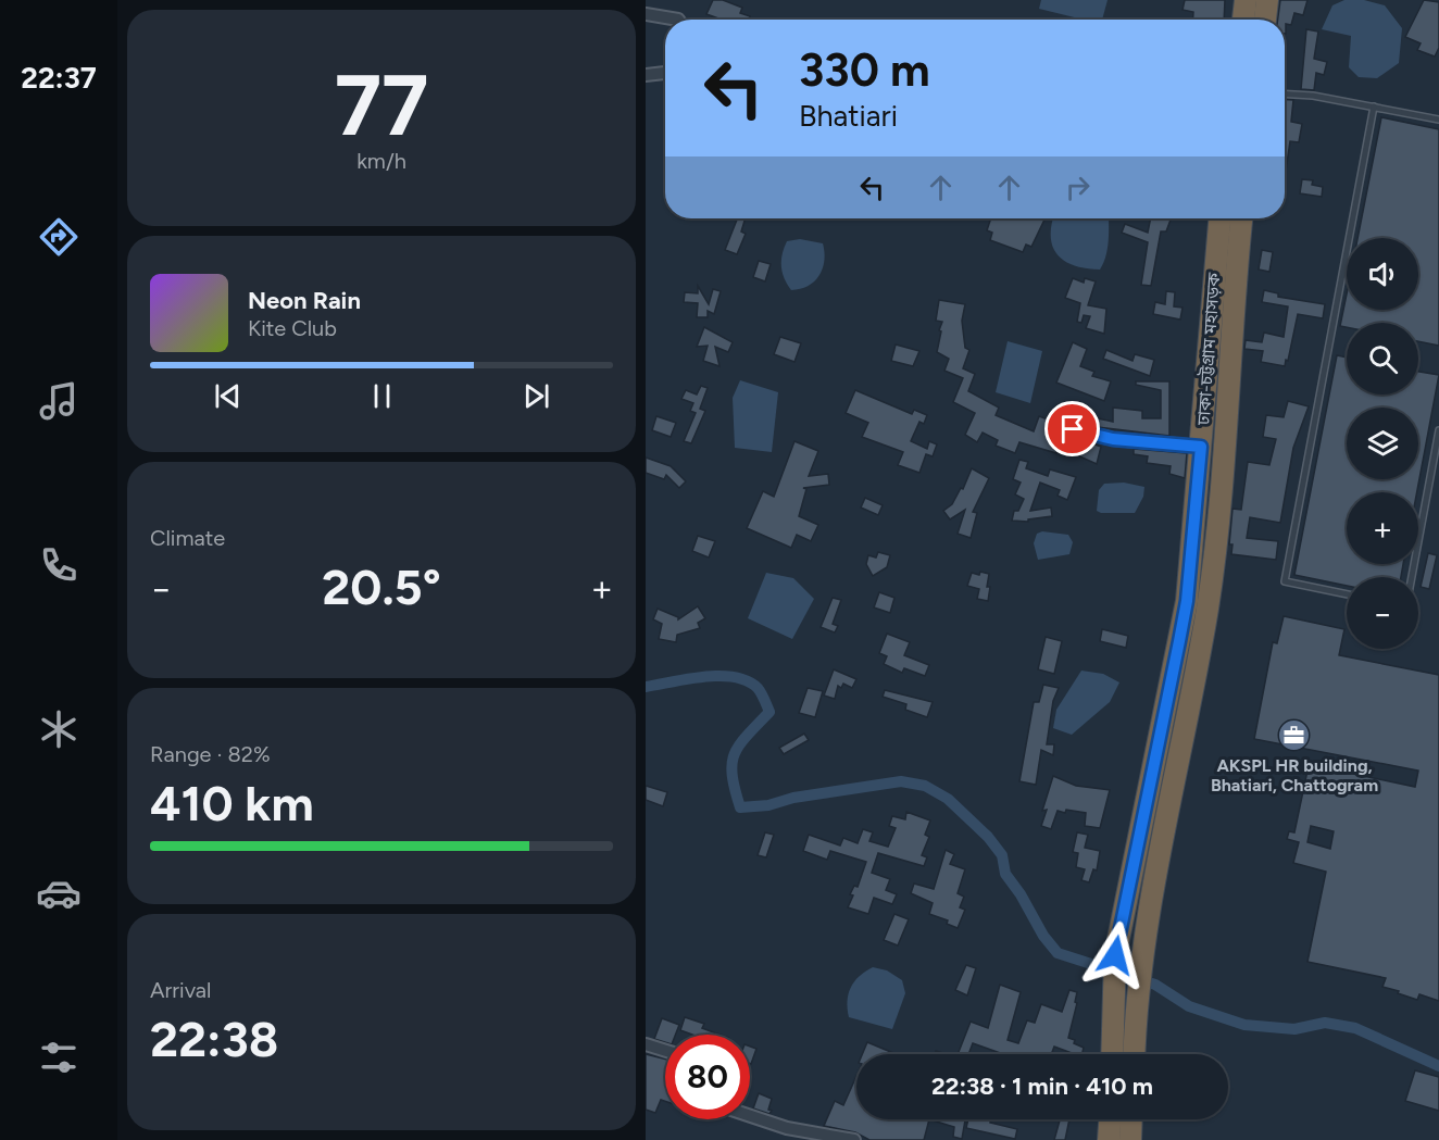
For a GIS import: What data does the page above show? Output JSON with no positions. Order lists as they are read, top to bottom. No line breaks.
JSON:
{"streets":{"highway":["ঢাকা-চট্টগ্রাম মহাসড়ক"]},"places":{"office":["AKSPL HR building, Bhatiari, Chattogram"]},"page":{"tabs":"22:37","tile":[["77","km/h"],"Climate",["Range · 82%","410 km"],["Arrival","22:38"]],"turn":["330 m","Bhatiari"],"map_buttons":["+","−"],"song":["Neon Rain","Kite Club"],"heat":["−","20.5°","+"],"limit":"80","trip":"22:38 · 1 min · 410 m"}}
